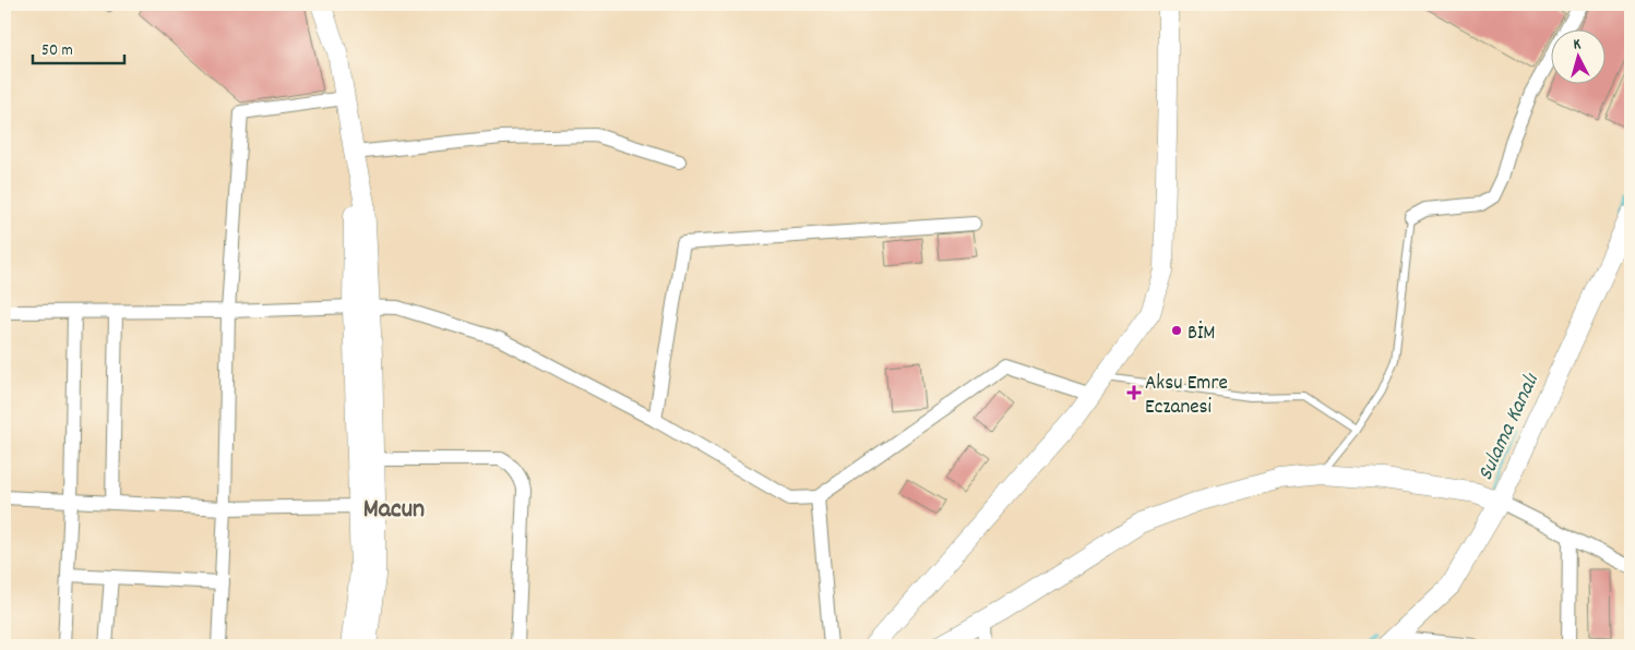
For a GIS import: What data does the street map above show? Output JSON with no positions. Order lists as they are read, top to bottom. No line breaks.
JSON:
{"districts":["Macun"],"water":["Sulama Kanalı"],"places":{"other":["BİM"],"health":["Aksu Emre Eczanesi"]},"scale_bar":"50 m","north":"top"}
